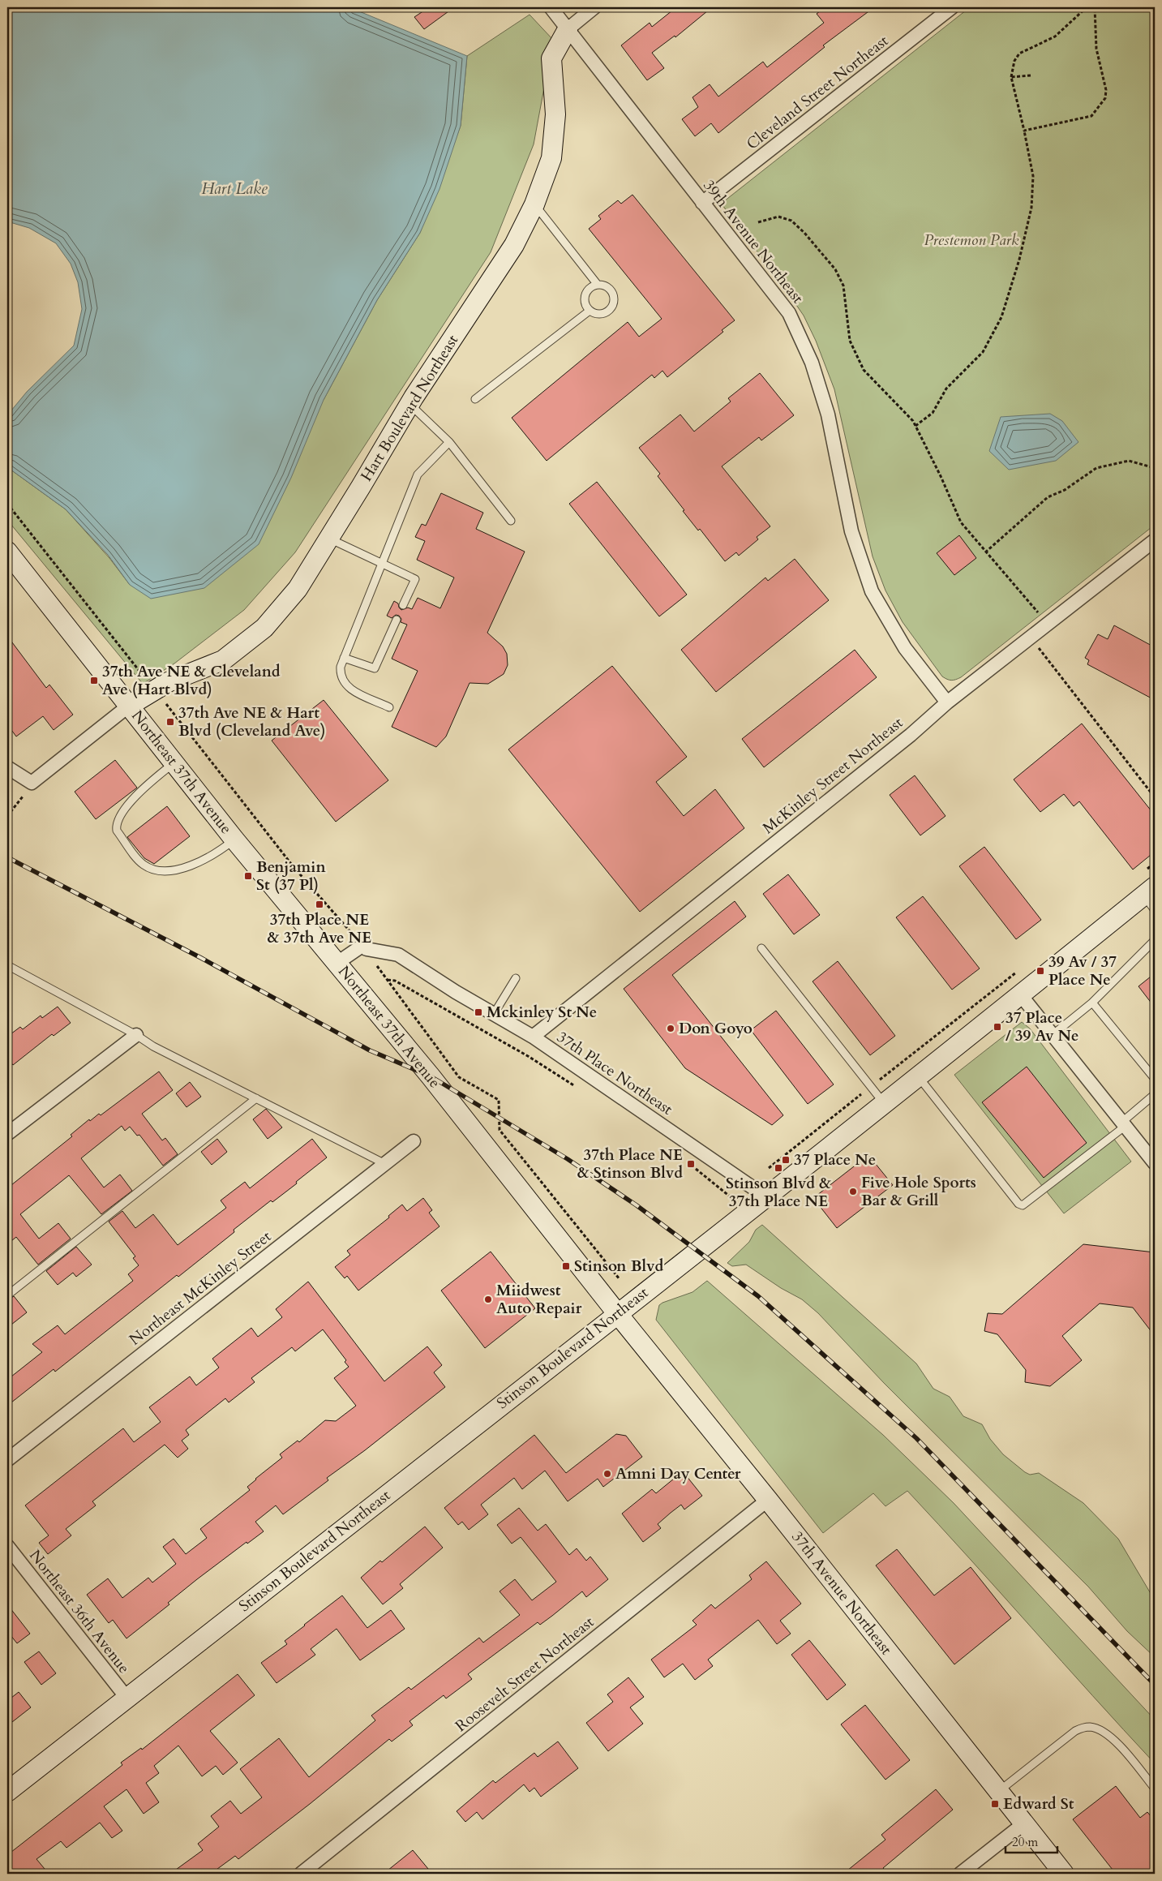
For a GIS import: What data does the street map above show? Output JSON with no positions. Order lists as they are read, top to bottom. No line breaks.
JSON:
{"streets":{"street":["Cleveland Street Northeast","39th Avenue Northeast","Hart Boulevard Northeast","Northeast 37th Avenue","McKinley Street Northeast","37th Place Northeast","Northeast McKinley Street","Stinson Boulevard Northeast","37th Avenue Northeast","Northeast 36th Avenue","Roosevelt Street Northeast"]},"crossings":[["Cleveland Street Northeast","39th Avenue Northeast"],["39th Avenue Northeast","Hart Boulevard Northeast"],["39th Avenue Northeast","McKinley Street Northeast"],["Hart Boulevard Northeast","Northeast 37th Avenue"],["Northeast 37th Avenue","37th Place Northeast"],["Northeast 37th Avenue","Stinson Boulevard Northeast"],["Northeast 37th Avenue","37th Avenue Northeast"],["McKinley Street Northeast","37th Place Northeast"],["37th Place Northeast","Stinson Boulevard Northeast"],["Stinson Boulevard Northeast","37th Avenue Northeast"],["Stinson Boulevard Northeast","Northeast 36th Avenue"],["37th Avenue Northeast","Roosevelt Street Northeast"]],"water":["Hart Lake"],"parks":["Prestemon Park"],"places":{"transit":["37th Ave NE & Cleveland Ave (Hart Blvd)","37th Ave NE & Hart Blvd (Cleveland Ave)","Benjamin St (37 Pl)","37th Place NE & 37th Ave NE","39 Av / 37 Place Ne","Mckinley St Ne","37 Place / 39 Av Ne","37 Place Ne","37th Place NE & Stinson Blvd","Stinson Blvd & 37th Place NE","Stinson Blvd","Edward St"],"other":["Don Goyo","Five Hole Sports Bar & Grill","Miidwest Auto Repair","Amni Day Center"]},"scale_bar":"20 m"}
